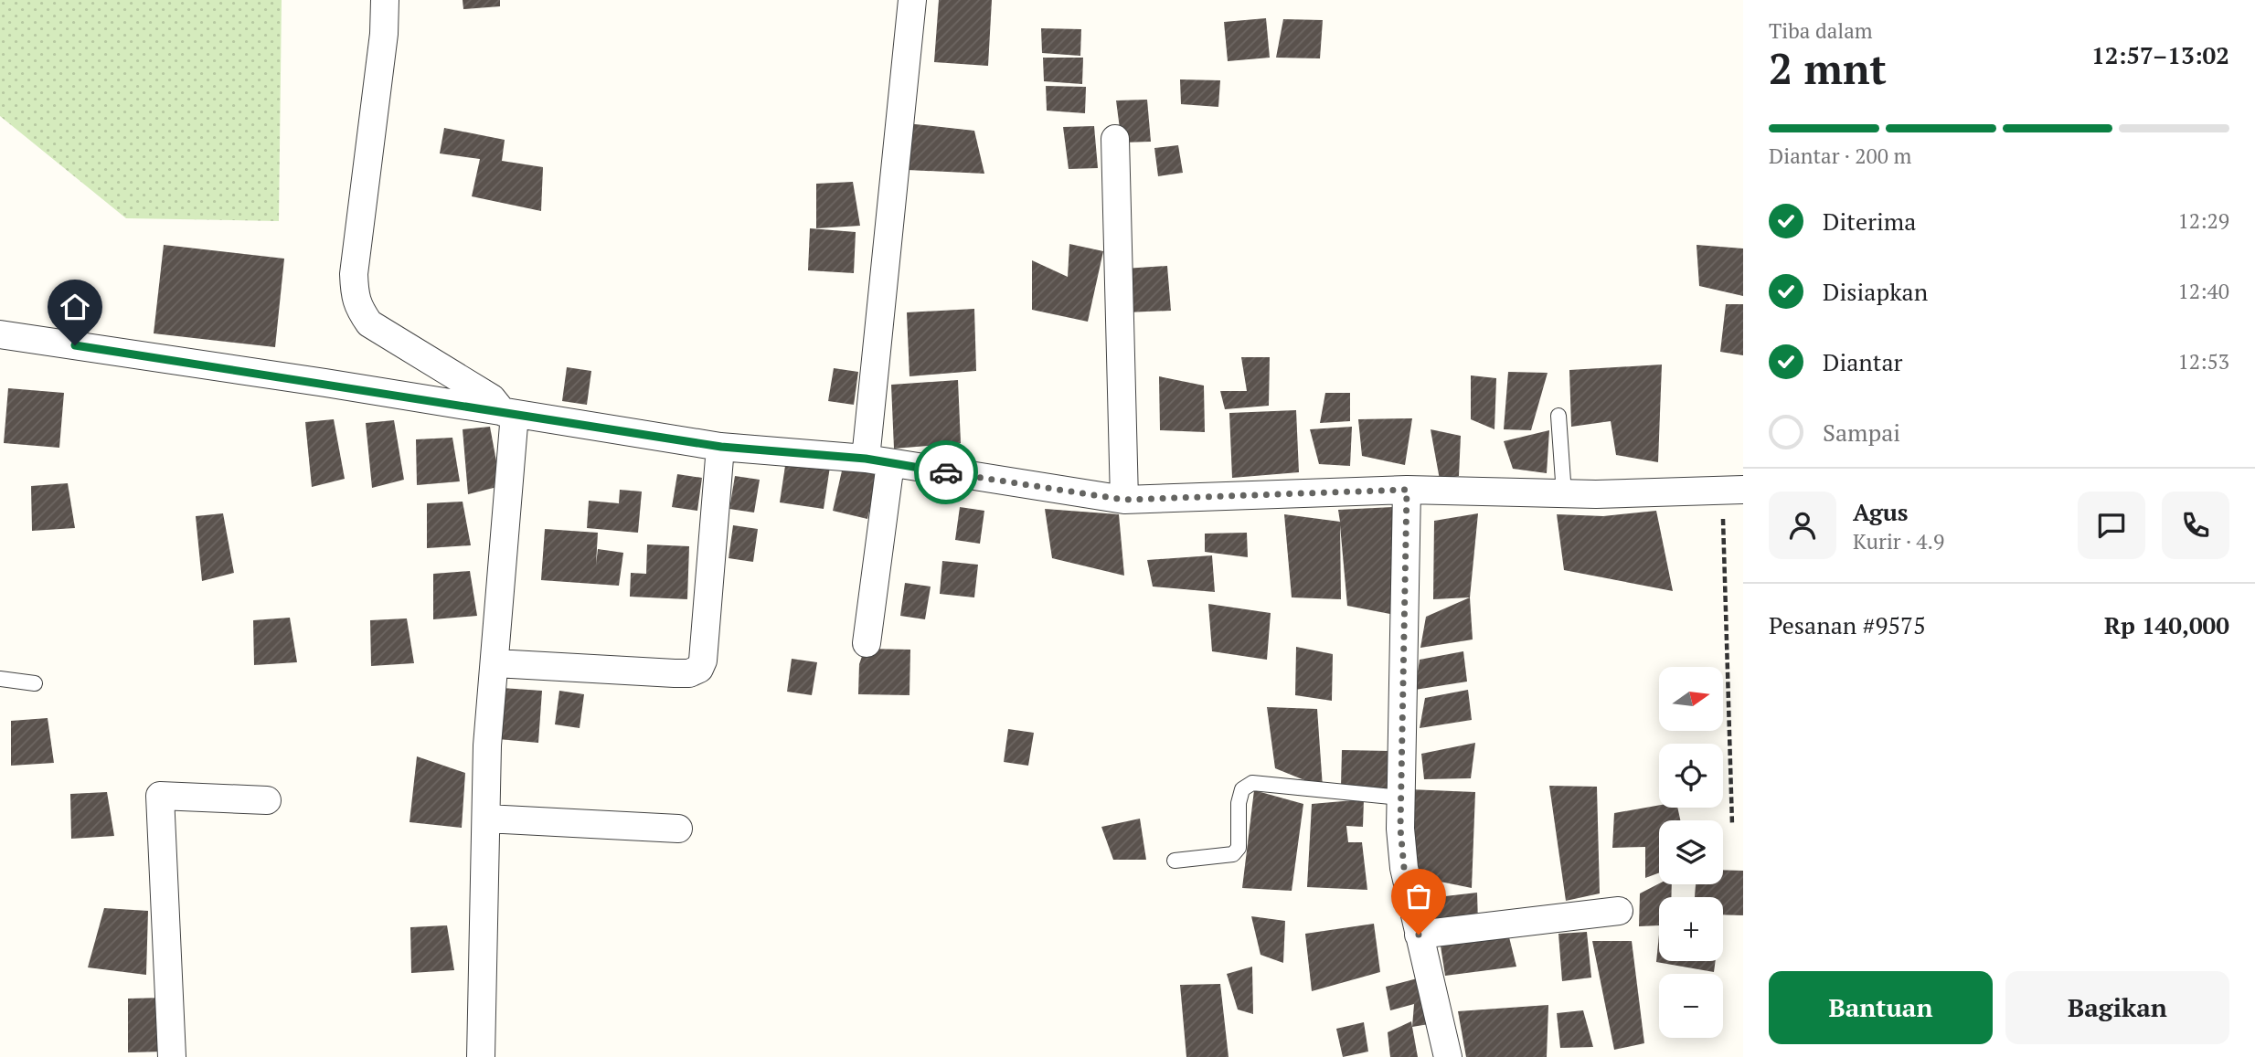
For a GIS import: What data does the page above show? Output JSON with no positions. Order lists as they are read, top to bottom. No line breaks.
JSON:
{"north":"right","page":{"heading":["2 mnt","Tiba dalam","12:57–13:02"],"panel":["Agus","Kurir · 4.9","Pesanan #9575","Rp 140,000"],"bar":"Diantar · 200 m","list":[["Diterima","12:29"],["Disiapkan","12:40"],["Diantar","12:53"],"Sampai"],"map_buttons":["+","−"],"buttons":["Bantuan","Bagikan"]}}
